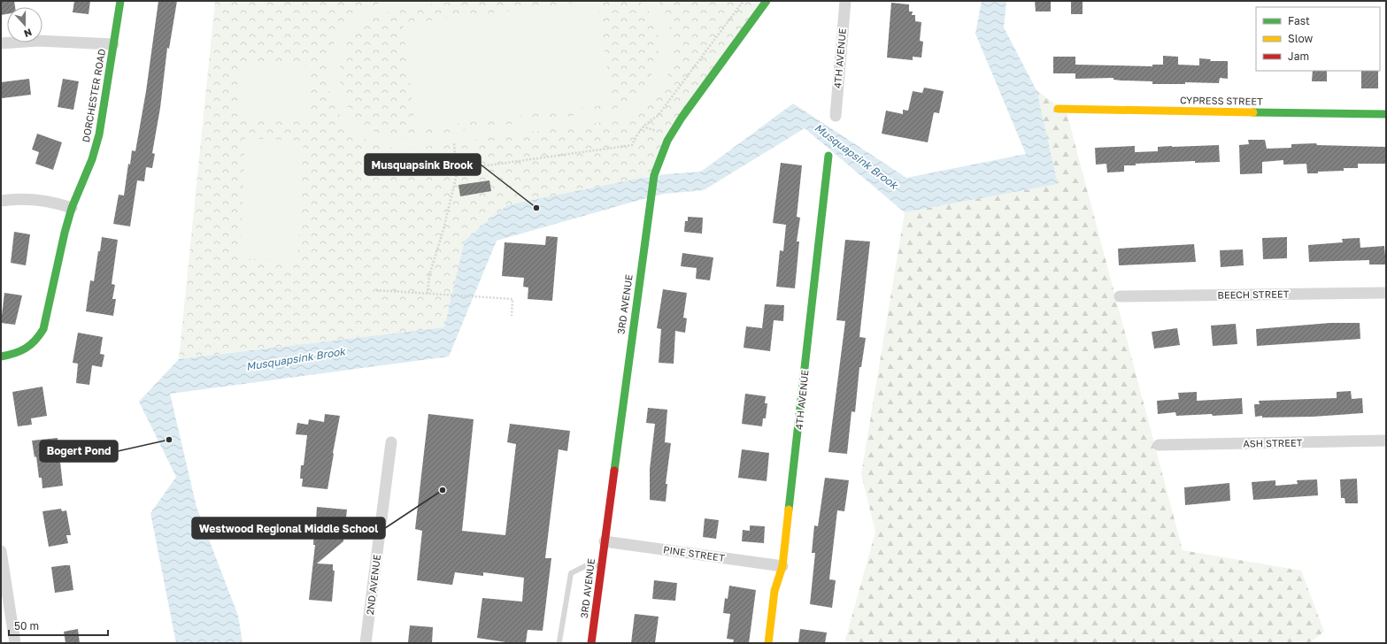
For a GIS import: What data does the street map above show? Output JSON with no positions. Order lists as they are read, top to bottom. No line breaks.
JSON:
{"streets":{"street":["4TH AVENUE","DORCHESTER ROAD","CYPRESS STREET","BEECH STREET","3RD AVENUE","ASH STREET","PINE STREET","2ND AVENUE"]},"crossings":[["4TH AVENUE","PINE STREET"],["3RD AVENUE","PINE STREET"]],"water":["Musquapsink Brook"],"places":["Musquapsink Brook","Bogert Pond","Westwood Regional Middle School"],"legend":["Fast","Slow","Jam"],"scale_bar":"50 m","north":"bottom"}
